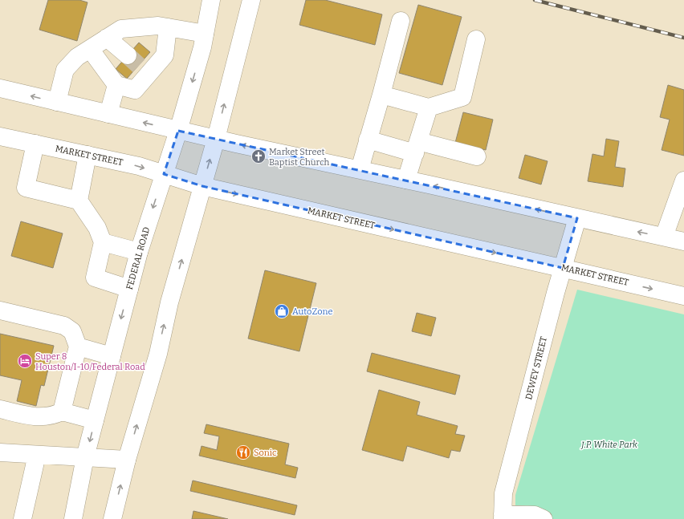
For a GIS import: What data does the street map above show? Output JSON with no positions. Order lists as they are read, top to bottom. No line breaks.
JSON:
{"streets":{"main road":["MARKET STREET","FEDERAL ROAD","DEWEY STREET"]},"crossings":[["MARKET STREET","FEDERAL ROAD"],["MARKET STREET","DEWEY STREET"]],"parks":["J.P. White Park"],"places":{"church":["Market Street Baptist Church"],"shop":["AutoZone"],"hotel":["Super 8 Houston/I-10/Federal Road"],"restaurant":["Sonic"]}}
